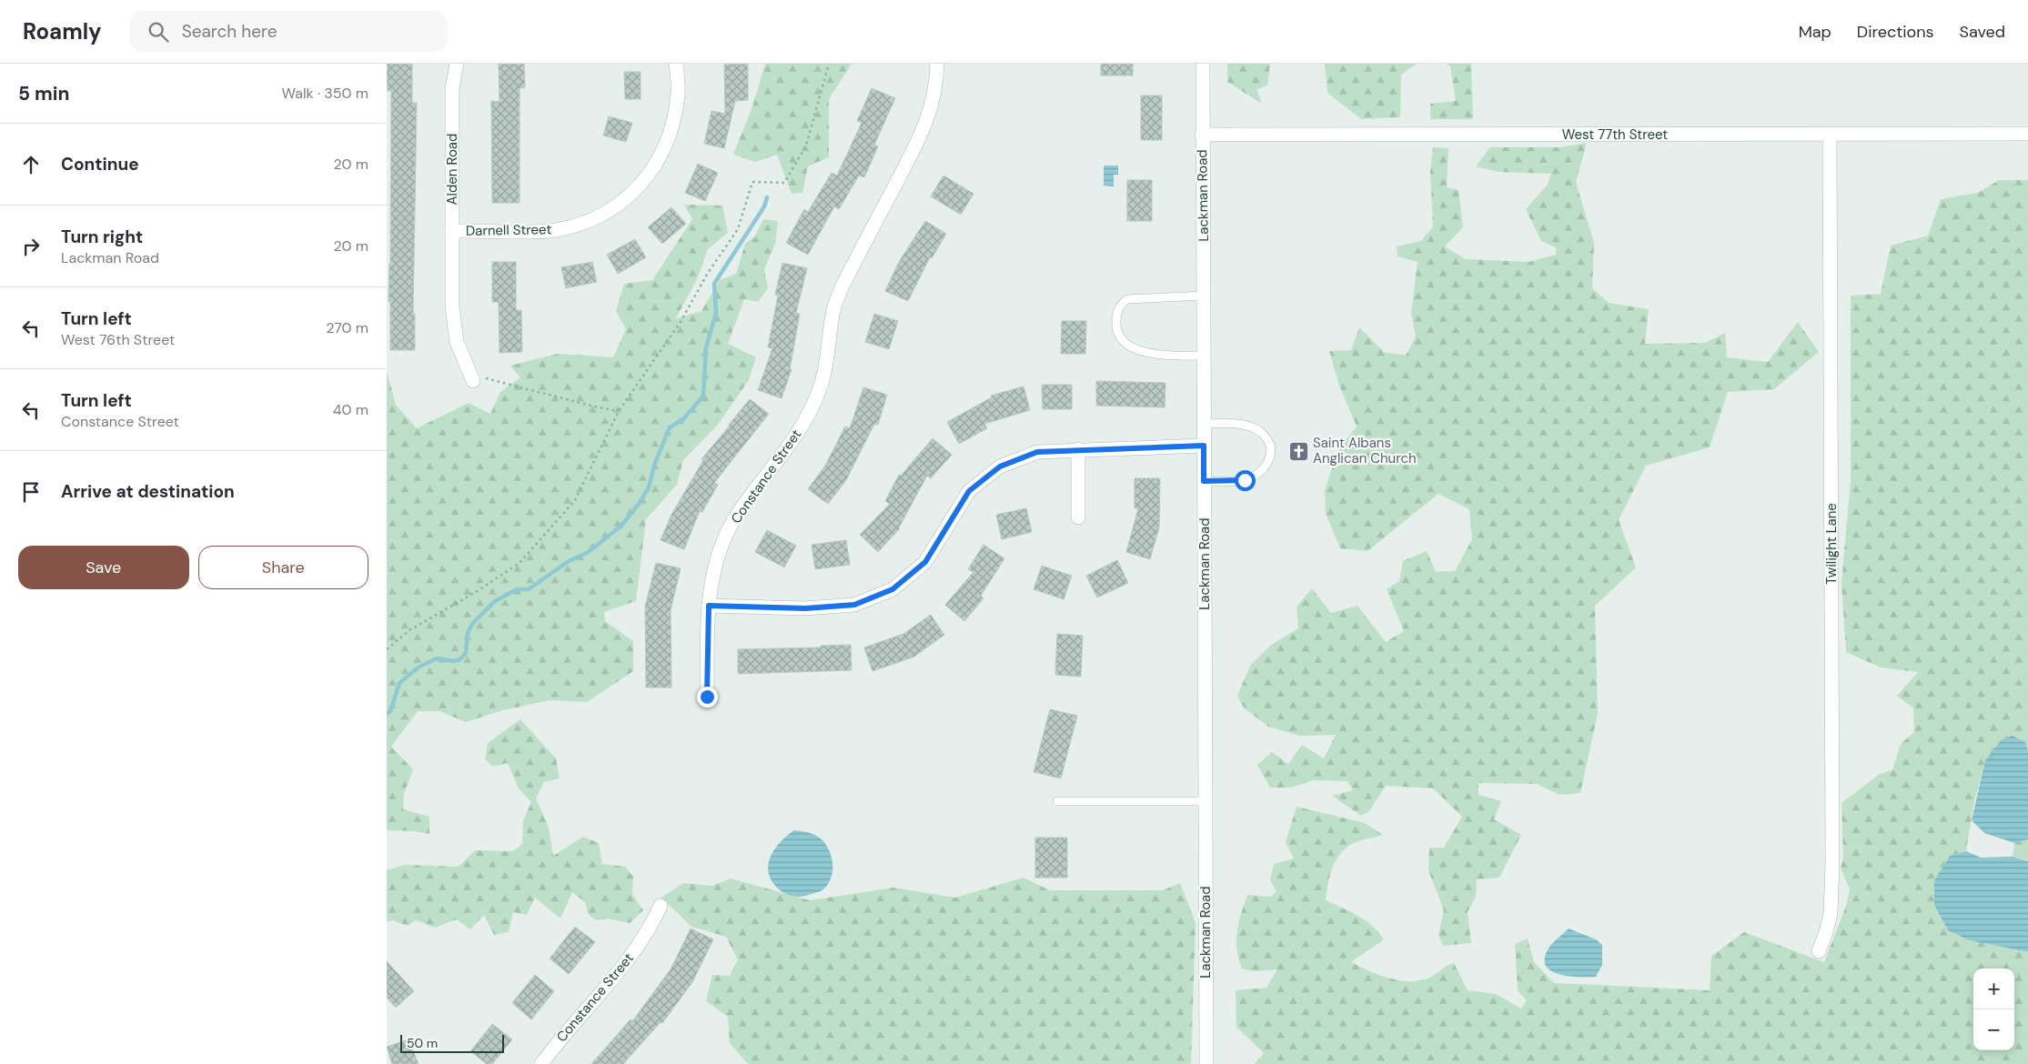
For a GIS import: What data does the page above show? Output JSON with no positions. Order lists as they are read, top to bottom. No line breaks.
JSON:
{"streets":{"street":["West 77th Street","Alden Road","Lackman Road","Darnell Street","Constance Street","Twilight Lane"]},"crossings":[["West 77th Street","Lackman Road"],["West 77th Street","Twilight Lane"],["Alden Road","Darnell Street"]],"places":{"church":["Saint Albans Anglican Church"]},"scale_bar":"50 m","page":{"header":"Roamly","search":"Search here","nav":["Map","Directions","Saved"],"heading":["5 min","Walk · 350 m"],"list":[["Continue","20 m"],["Turn right","Lackman Road","20 m"],["Turn left","West 76th Street","270 m"],["Turn left","Constance Street","40 m"],"Arrive at destination"],"buttons":["Save","Share"],"map_buttons":["+","−"],"scale":"50 m"}}
